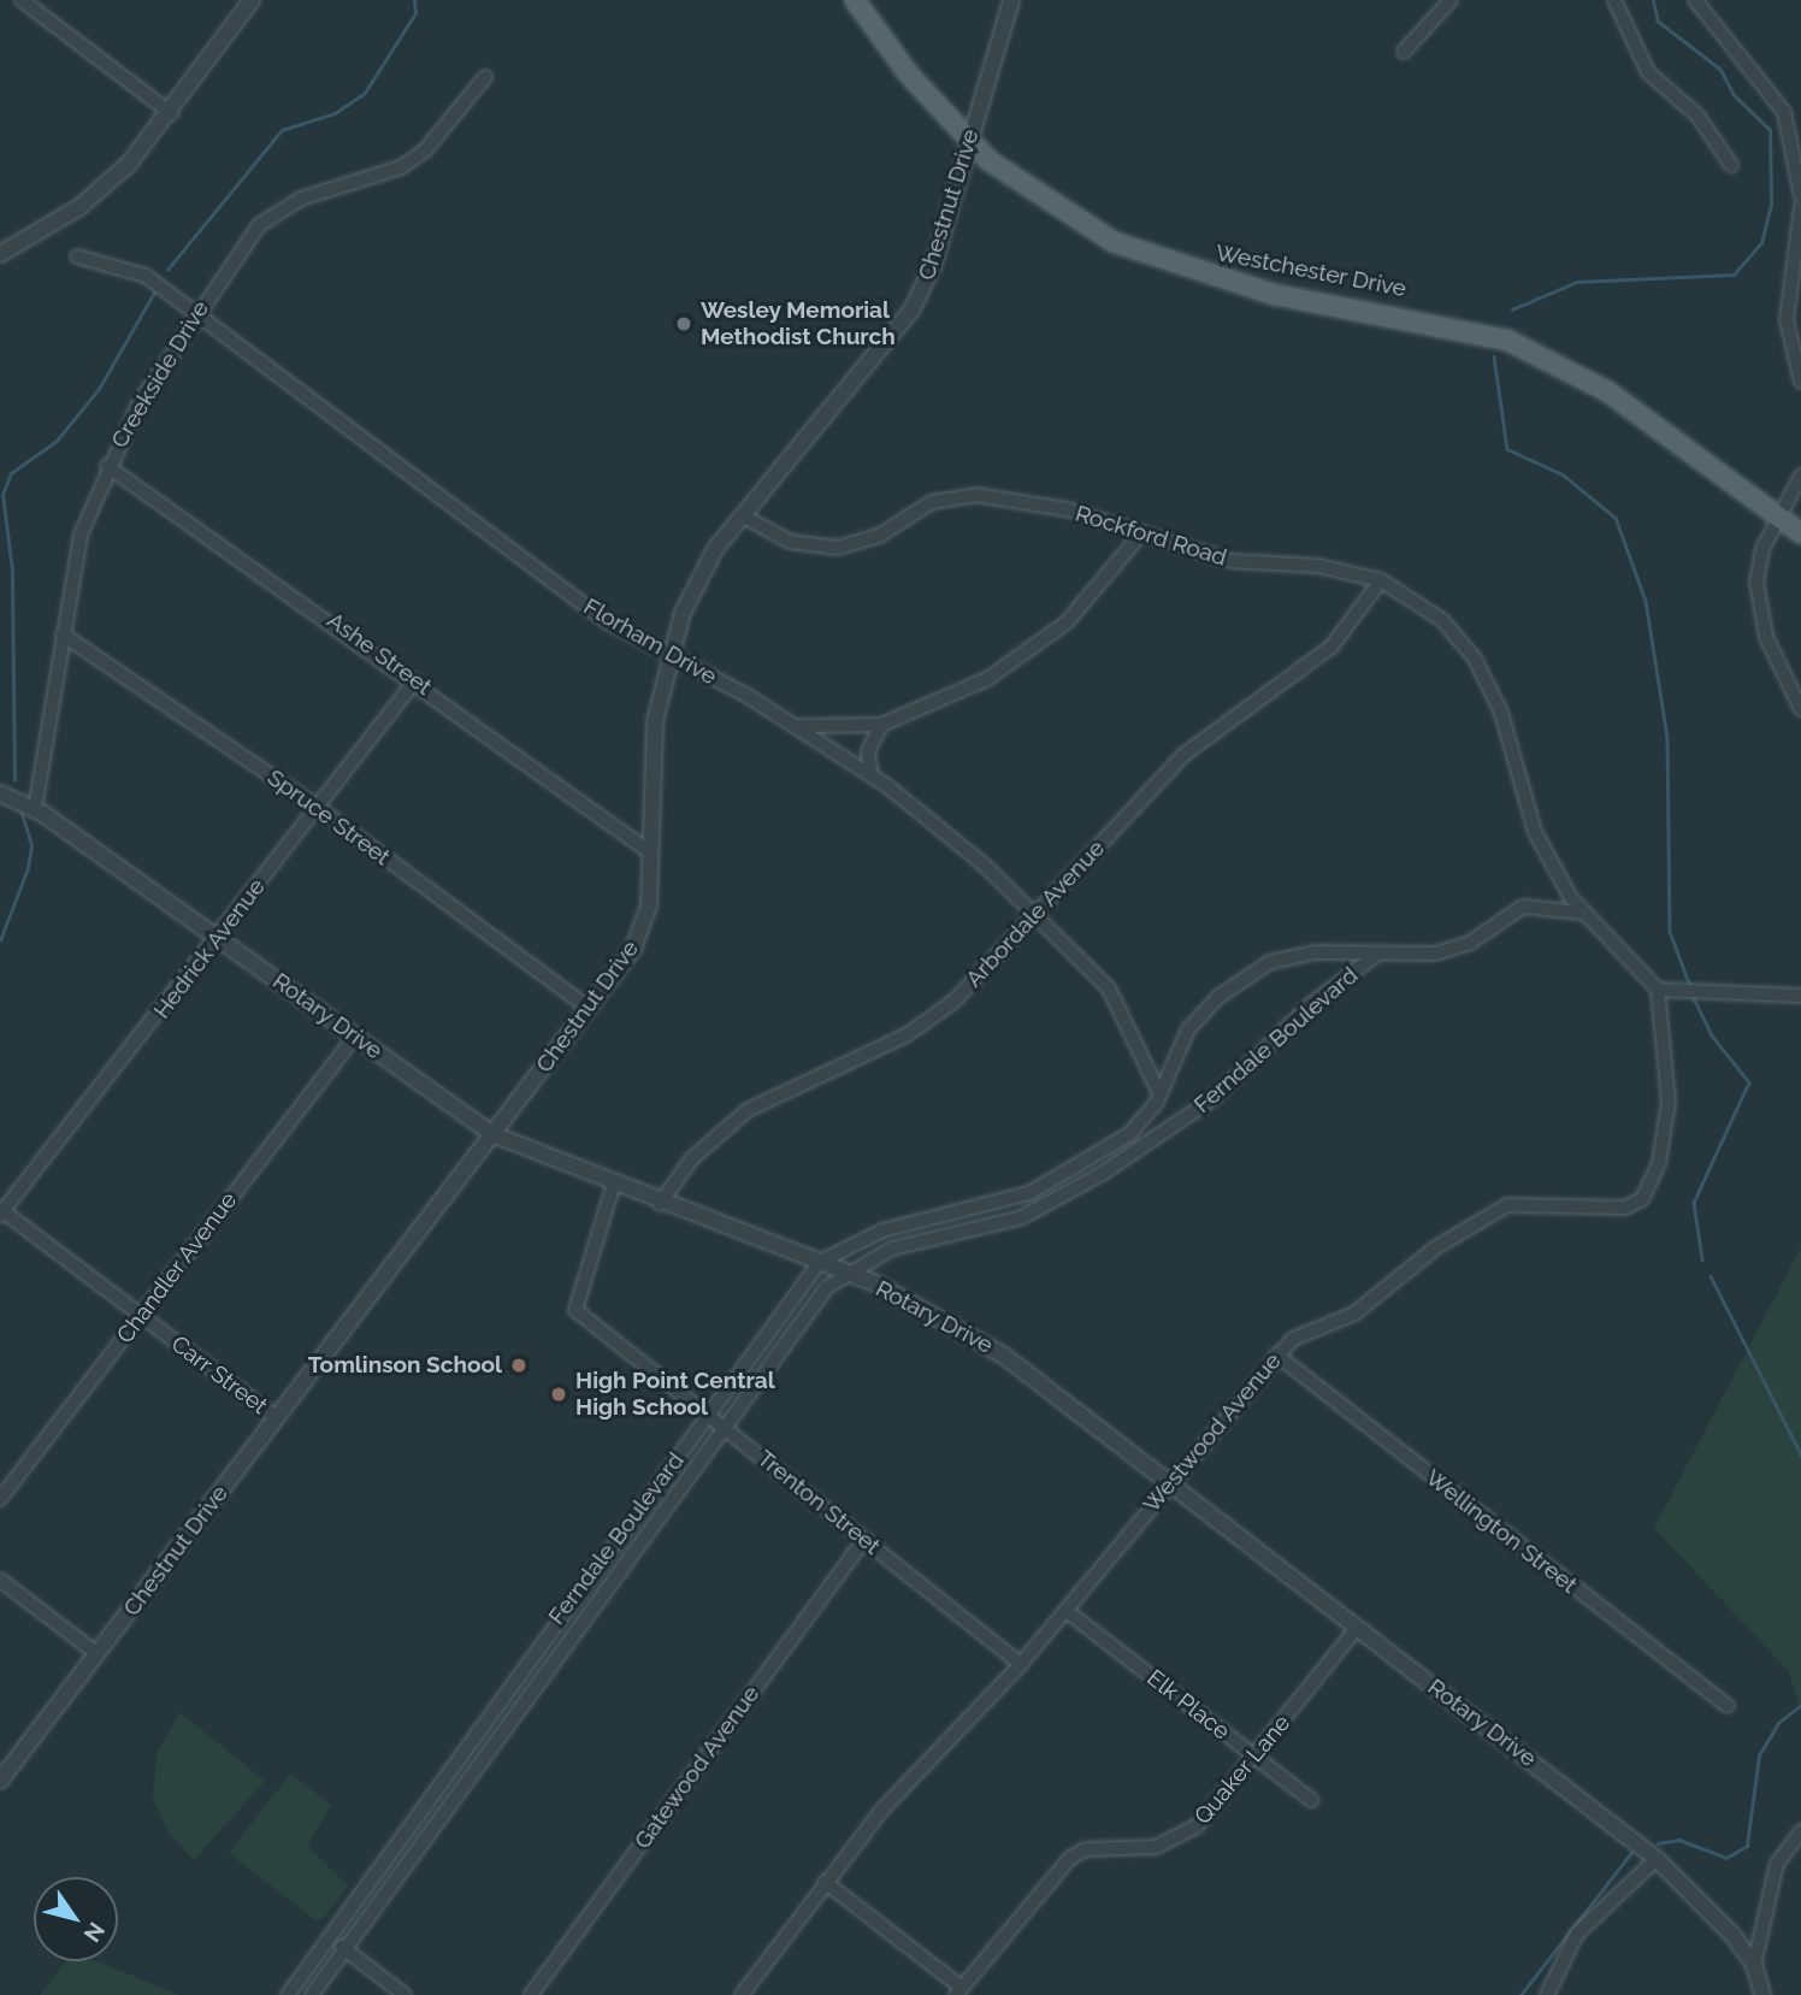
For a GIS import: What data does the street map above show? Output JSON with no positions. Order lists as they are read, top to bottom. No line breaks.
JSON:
{"streets":{"main road":["Westchester Drive"],"street":["Chestnut Drive","Creekside Drive","Rockford Road","Florham Drive","Ashe Street","Spruce Street","Arbordale Avenue","Hedrick Avenue","Rotary Drive","Ferndale Boulevard","Chandler Avenue","Carr Street","Westwood Avenue","Trenton Street","Wellington Street","Elk Place","Gatewood Avenue","Quaker Lane"]},"crossings":[["Chestnut Drive","Westchester Drive"],["Chestnut Drive","Rockford Road"],["Chestnut Drive","Florham Drive"],["Chestnut Drive","Ashe Street"],["Chestnut Drive","Spruce Street"],["Chestnut Drive","Rotary Drive"],["Chestnut Drive","Carr Street"],["Creekside Drive","Florham Drive"],["Creekside Drive","Ashe Street"],["Creekside Drive","Spruce Street"],["Creekside Drive","Rotary Drive"],["Rockford Road","Arbordale Avenue"],["Rockford Road","Ferndale Boulevard"],["Rockford Road","Westwood Avenue"],["Florham Drive","Arbordale Avenue"],["Florham Drive","Ferndale Boulevard"],["Ashe Street","Hedrick Avenue"],["Spruce Street","Hedrick Avenue"],["Arbordale Avenue","Rotary Drive"],["Hedrick Avenue","Rotary Drive"],["Hedrick Avenue","Carr Street"],["Rotary Drive","Ferndale Boulevard"],["Rotary Drive","Chandler Avenue"],["Rotary Drive","Westwood Avenue"],["Rotary Drive","Trenton Street"],["Rotary Drive","Quaker Lane"],["Ferndale Boulevard","Trenton Street"],["Chandler Avenue","Carr Street"],["Westwood Avenue","Trenton Street"],["Westwood Avenue","Wellington Street"],["Westwood Avenue","Elk Place"],["Trenton Street","Gatewood Avenue"],["Elk Place","Quaker Lane"]],"places":["Wesley Memorial Methodist Church","Tomlinson School","High Point Central High School"],"north":"bottom right"}
